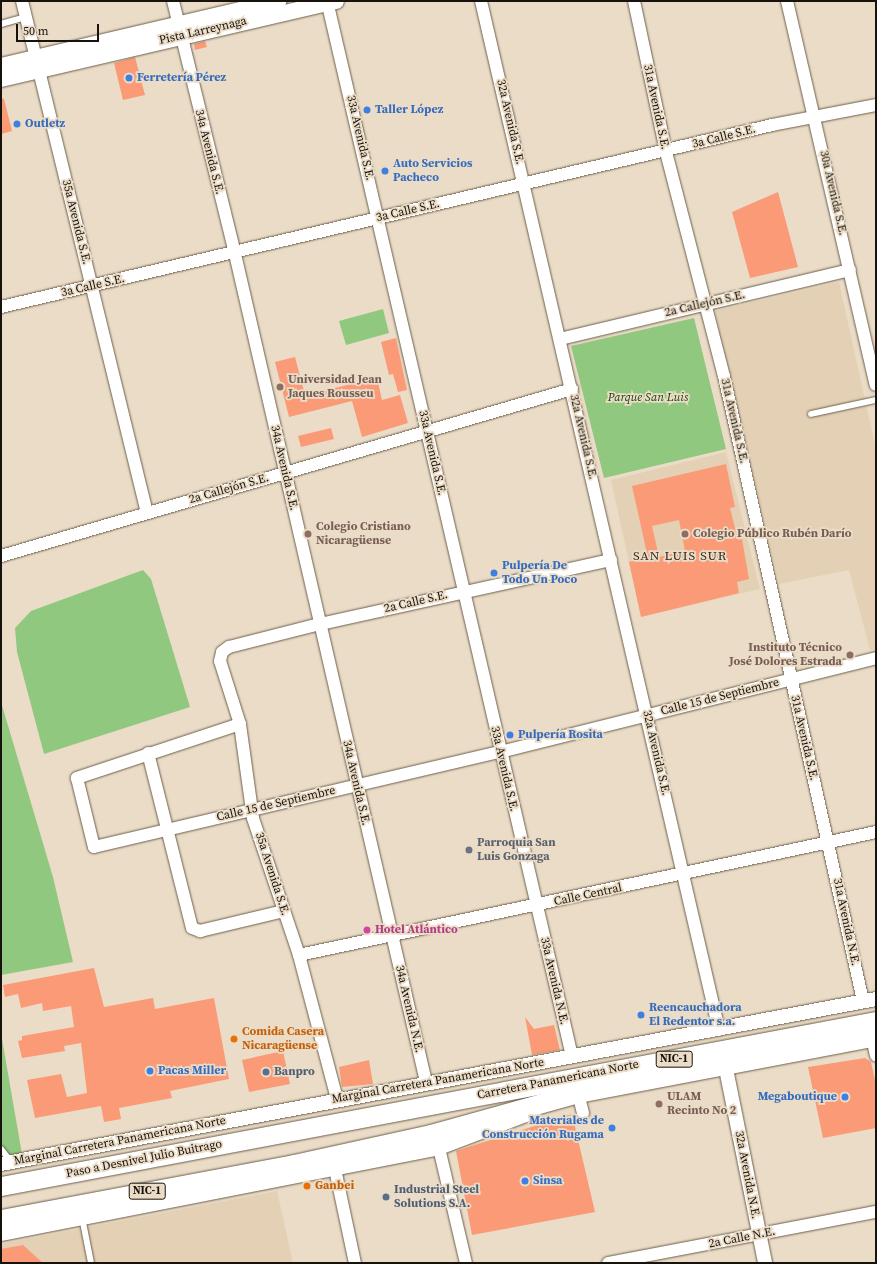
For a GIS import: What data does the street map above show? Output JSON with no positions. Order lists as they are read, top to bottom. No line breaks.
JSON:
{"streets":{"highway":["NIC-1","Carretera Panamericana Norte","Paso a Desnivel Julio Buitrago"],"main road":["Pista Larreynaga"],"street":["31a Avenida S.E.","32a Avenida S.E.","3a Calle S.E.","33a Avenida S.E.","34a Avenida S.E.","30a Avenida S.E.","35a Avenida S.E.","2a Callejón S.E.","2a Calle S.E.","Calle 15 de Septiembre","Calle Central","31a Avenida N.E.","33a Avenida N.E.","34a Avenida N.E.","Marginal Carretera Panamericana Norte","32a Avenida N.E.","2a Calle N.E."]},"crossings":[["Pista Larreynaga","33a Avenida S.E."],["Pista Larreynaga","34a Avenida S.E."],["Pista Larreynaga","35a Avenida S.E."],["31a Avenida S.E.","3a Calle S.E."],["31a Avenida S.E.","2a Callejón S.E."],["31a Avenida S.E.","Calle 15 de Septiembre"],["31a Avenida S.E.","Calle Central"],["31a Avenida S.E.","31a Avenida N.E."],["32a Avenida S.E.","3a Calle S.E."],["32a Avenida S.E.","2a Callejón S.E."],["32a Avenida S.E.","2a Calle S.E."],["32a Avenida S.E.","Calle 15 de Septiembre"],["32a Avenida S.E.","Calle Central"],["3a Calle S.E.","33a Avenida S.E."],["3a Calle S.E.","34a Avenida S.E."],["3a Calle S.E.","30a Avenida S.E."],["3a Calle S.E.","35a Avenida S.E."],["33a Avenida S.E.","2a Callejón S.E."],["33a Avenida S.E.","2a Calle S.E."],["33a Avenida S.E.","Calle 15 de Septiembre"],["33a Avenida S.E.","Calle Central"],["33a Avenida S.E.","33a Avenida N.E."],["34a Avenida S.E.","2a Callejón S.E."],["34a Avenida S.E.","2a Calle S.E."],["34a Avenida S.E.","Calle 15 de Septiembre"],["34a Avenida S.E.","Calle Central"],["34a Avenida S.E.","34a Avenida N.E."],["30a Avenida S.E.","2a Callejón S.E."],["35a Avenida S.E.","2a Callejón S.E."],["35a Avenida S.E.","2a Calle S.E."],["35a Avenida S.E.","Calle 15 de Septiembre"],["35a Avenida S.E.","Calle Central"],["35a Avenida S.E.","Marginal Carretera Panamericana Norte"],["Calle Central","31a Avenida N.E."],["Calle Central","33a Avenida N.E."],["Calle Central","34a Avenida N.E."],["31a Avenida N.E.","Marginal Carretera Panamericana Norte"],["33a Avenida N.E.","Marginal Carretera Panamericana Norte"],["34a Avenida N.E.","Marginal Carretera Panamericana Norte"],["NIC-1","Carretera Panamericana Norte"],["Carretera Panamericana Norte","Paso a Desnivel Julio Buitrago"],["Carretera Panamericana Norte","32a Avenida N.E."],["32a Avenida N.E.","2a Calle N.E."]],"districts":["SAN LUIS SUR"],"parks":["Parque San Luis"],"places":["Ferretería Pérez","Taller López","Outletz","Auto Servicios Pacheco","Universidad Jean Jaques Rousseu","Colegio Cristiano Nicaragüense","Colegio Público Rubén Darío","Pulpería De Todo Un Poco","Instituto Técnico José Dolores Estrada","Pulpería Rosita","Parroquia San Luis Gonzaga","Hotel Atlántico","Reencauchadora El Redentor s.a.","Comida Casera Nicaragüense","Pacas Miller","Banpro","Megaboutique","ULAM Recinto No 2","Materiales de Construcción Rugama","Sinsa","Ganbei","Industrial Steel Solutions S.A."],"scale_bar":"50 m"}
